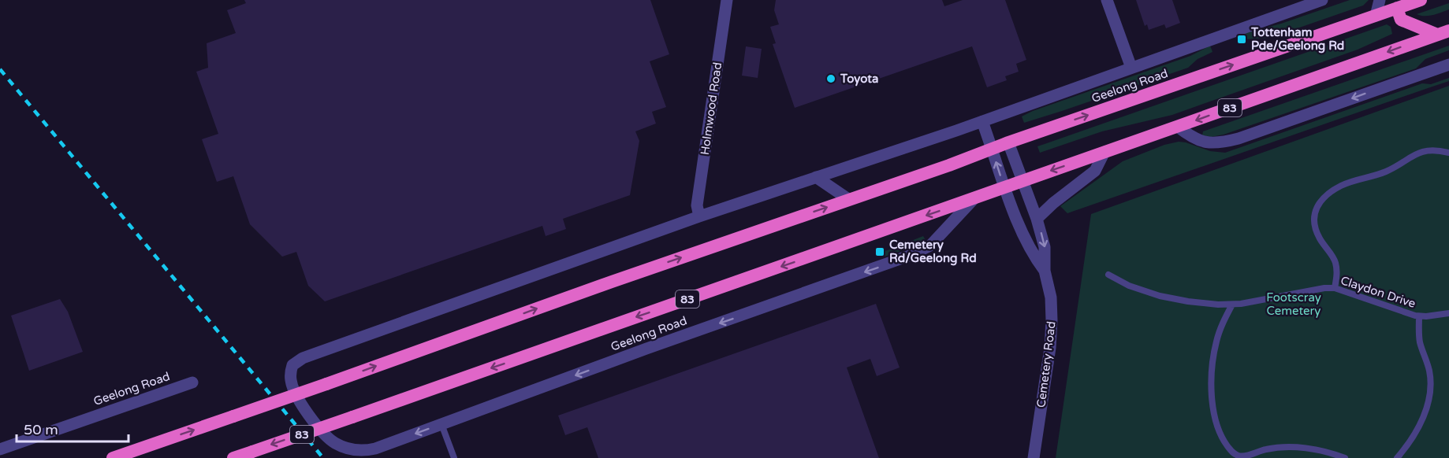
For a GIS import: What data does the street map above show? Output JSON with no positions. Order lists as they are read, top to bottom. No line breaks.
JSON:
{"streets":{"highway":["Geelong Road","83"],"street":["Holmwood Road","Cemetery Road"],"lane":["Claydon Drive"]},"crossings":[["Geelong Road","Holmwood Road"],["Geelong Road","Cemetery Road"]],"parks":["Footscray Cemetery"],"places":{"transit":["Tottenham Pde/Geelong Rd","Cemetery Rd/Geelong Rd"],"other":["Toyota"]},"scale_bar":"50 m"}
